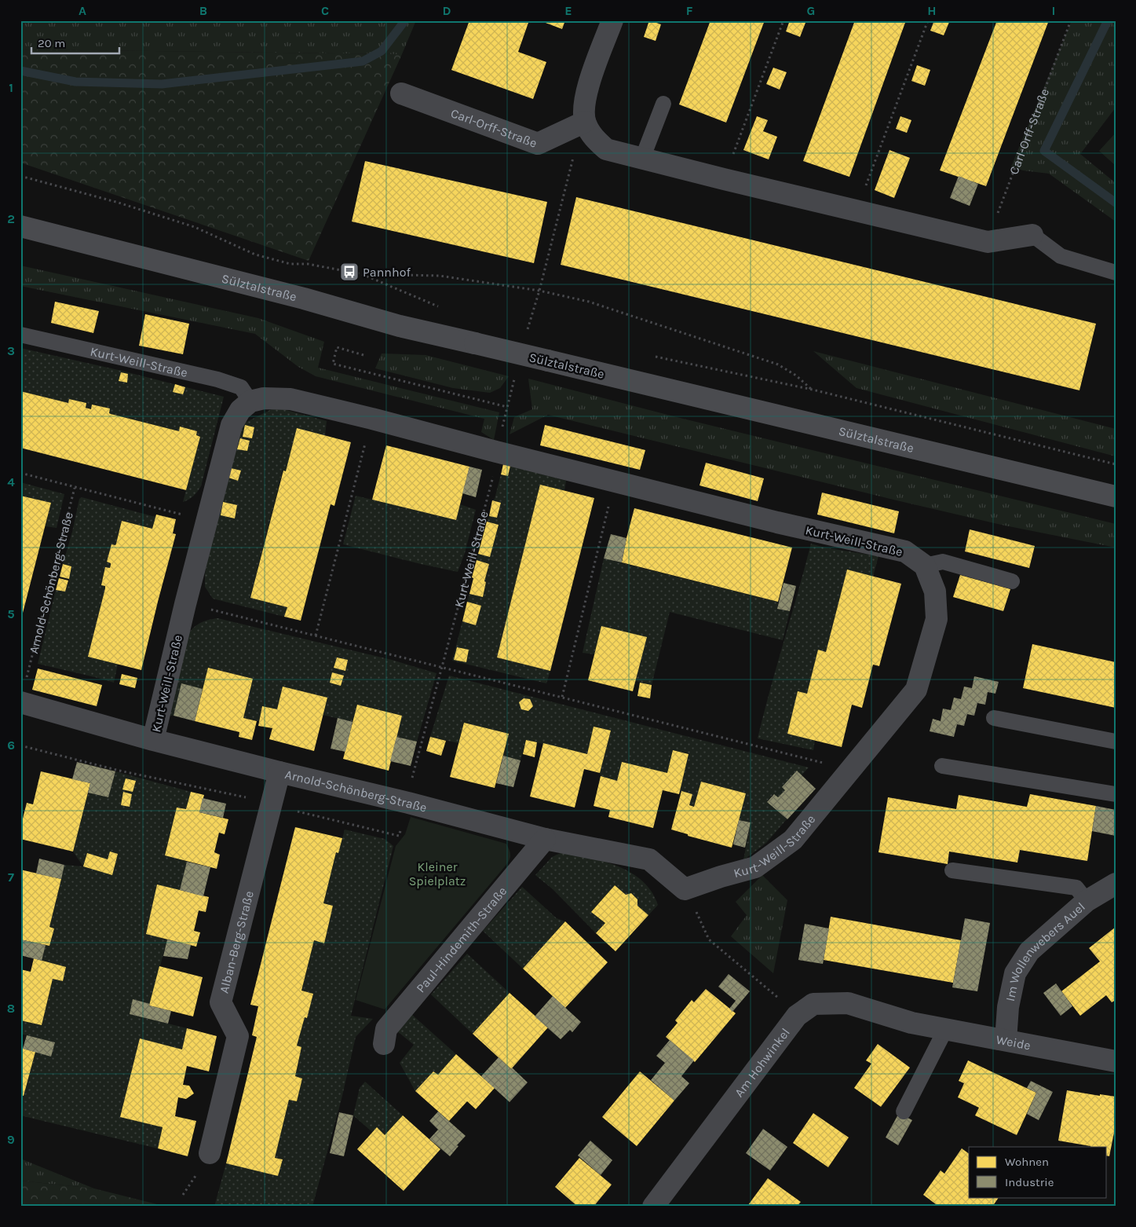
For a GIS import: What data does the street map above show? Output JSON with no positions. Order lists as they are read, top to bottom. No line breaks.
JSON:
{"streets":{"main road":["Sülztalstraße"],"street":["Carl-Orff-Straße","Kurt-Weill-Straße","Arnold-Schönberg-Straße","Paul-Hindemith-Straße","Alban-Berg-Straße","Im Wollenwebers Auel","Weide","Am Hohwinkel"]},"crossings":[["Kurt-Weill-Straße","Arnold-Schönberg-Straße"],["Kurt-Weill-Straße","Alban-Berg-Straße"],["Arnold-Schönberg-Straße","Paul-Hindemith-Straße"],["Arnold-Schönberg-Straße","Alban-Berg-Straße"],["Im Wollenwebers Auel","Weide"],["Weide","Am Hohwinkel"]],"parks":["Kleiner Spielplatz"],"places":{"bus stop":["Pannhof"]},"legend":["Wohnen","Industrie"],"scale_bar":"20 m","grid":{"columns":["A","B","C","D","E","F","G","H","I"],"rows":["1","2","3","4","5","6","7","8","9"]}}
